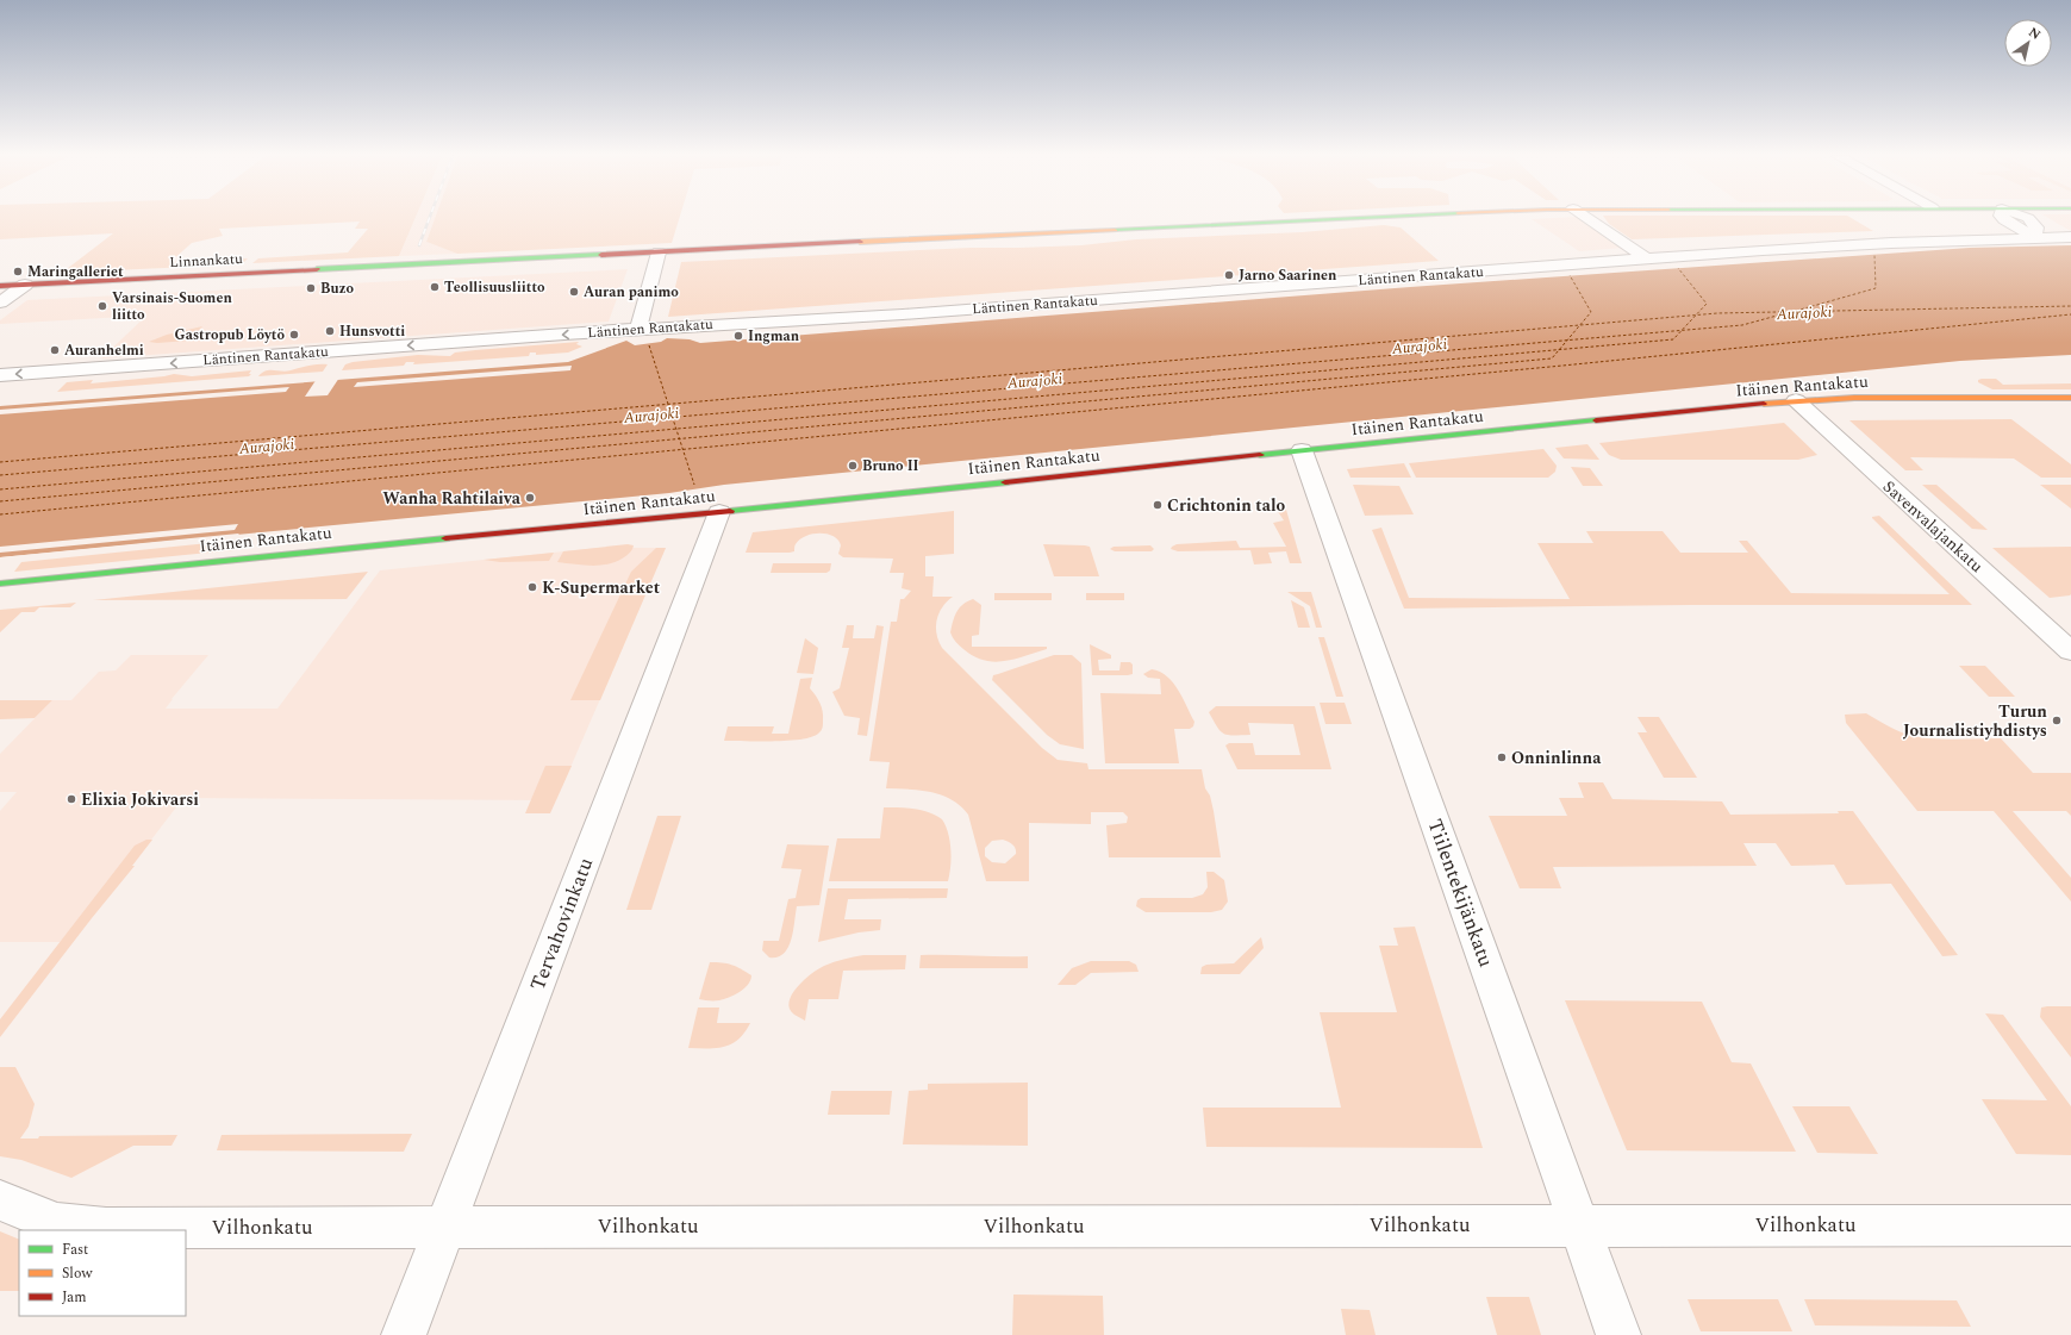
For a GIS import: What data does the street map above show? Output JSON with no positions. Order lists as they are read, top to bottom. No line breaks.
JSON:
{"streets":{"street":["Linnankatu","Läntinen Rantakatu","Itäinen Rantakatu","Savenvalajankatu","Tiilentekijänkatu","Tervahovinkatu","Vilhonkatu"]},"crossings":[["Itäinen Rantakatu","Savenvalajankatu"],["Itäinen Rantakatu","Tiilentekijänkatu"],["Itäinen Rantakatu","Tervahovinkatu"],["Tiilentekijänkatu","Vilhonkatu"],["Tervahovinkatu","Vilhonkatu"]],"water":["Aurajoki"],"places":["Maringalleriet","Jarno Saarinen","Teollisuusliitto","Buzo","Auran panimo","Varsinais-Suomen liitto","Hunsvotti","Gastropub Löytö","Ingman","Auranhelmi","Bruno II","Wanha Rahtilaiva","Crichtonin talo","K-Supermarket","Turun Journalistiyhdistys","Onninlinna","Elixia Jokivarsi"],"legend":["Fast","Slow","Jam"],"north":"top right"}
